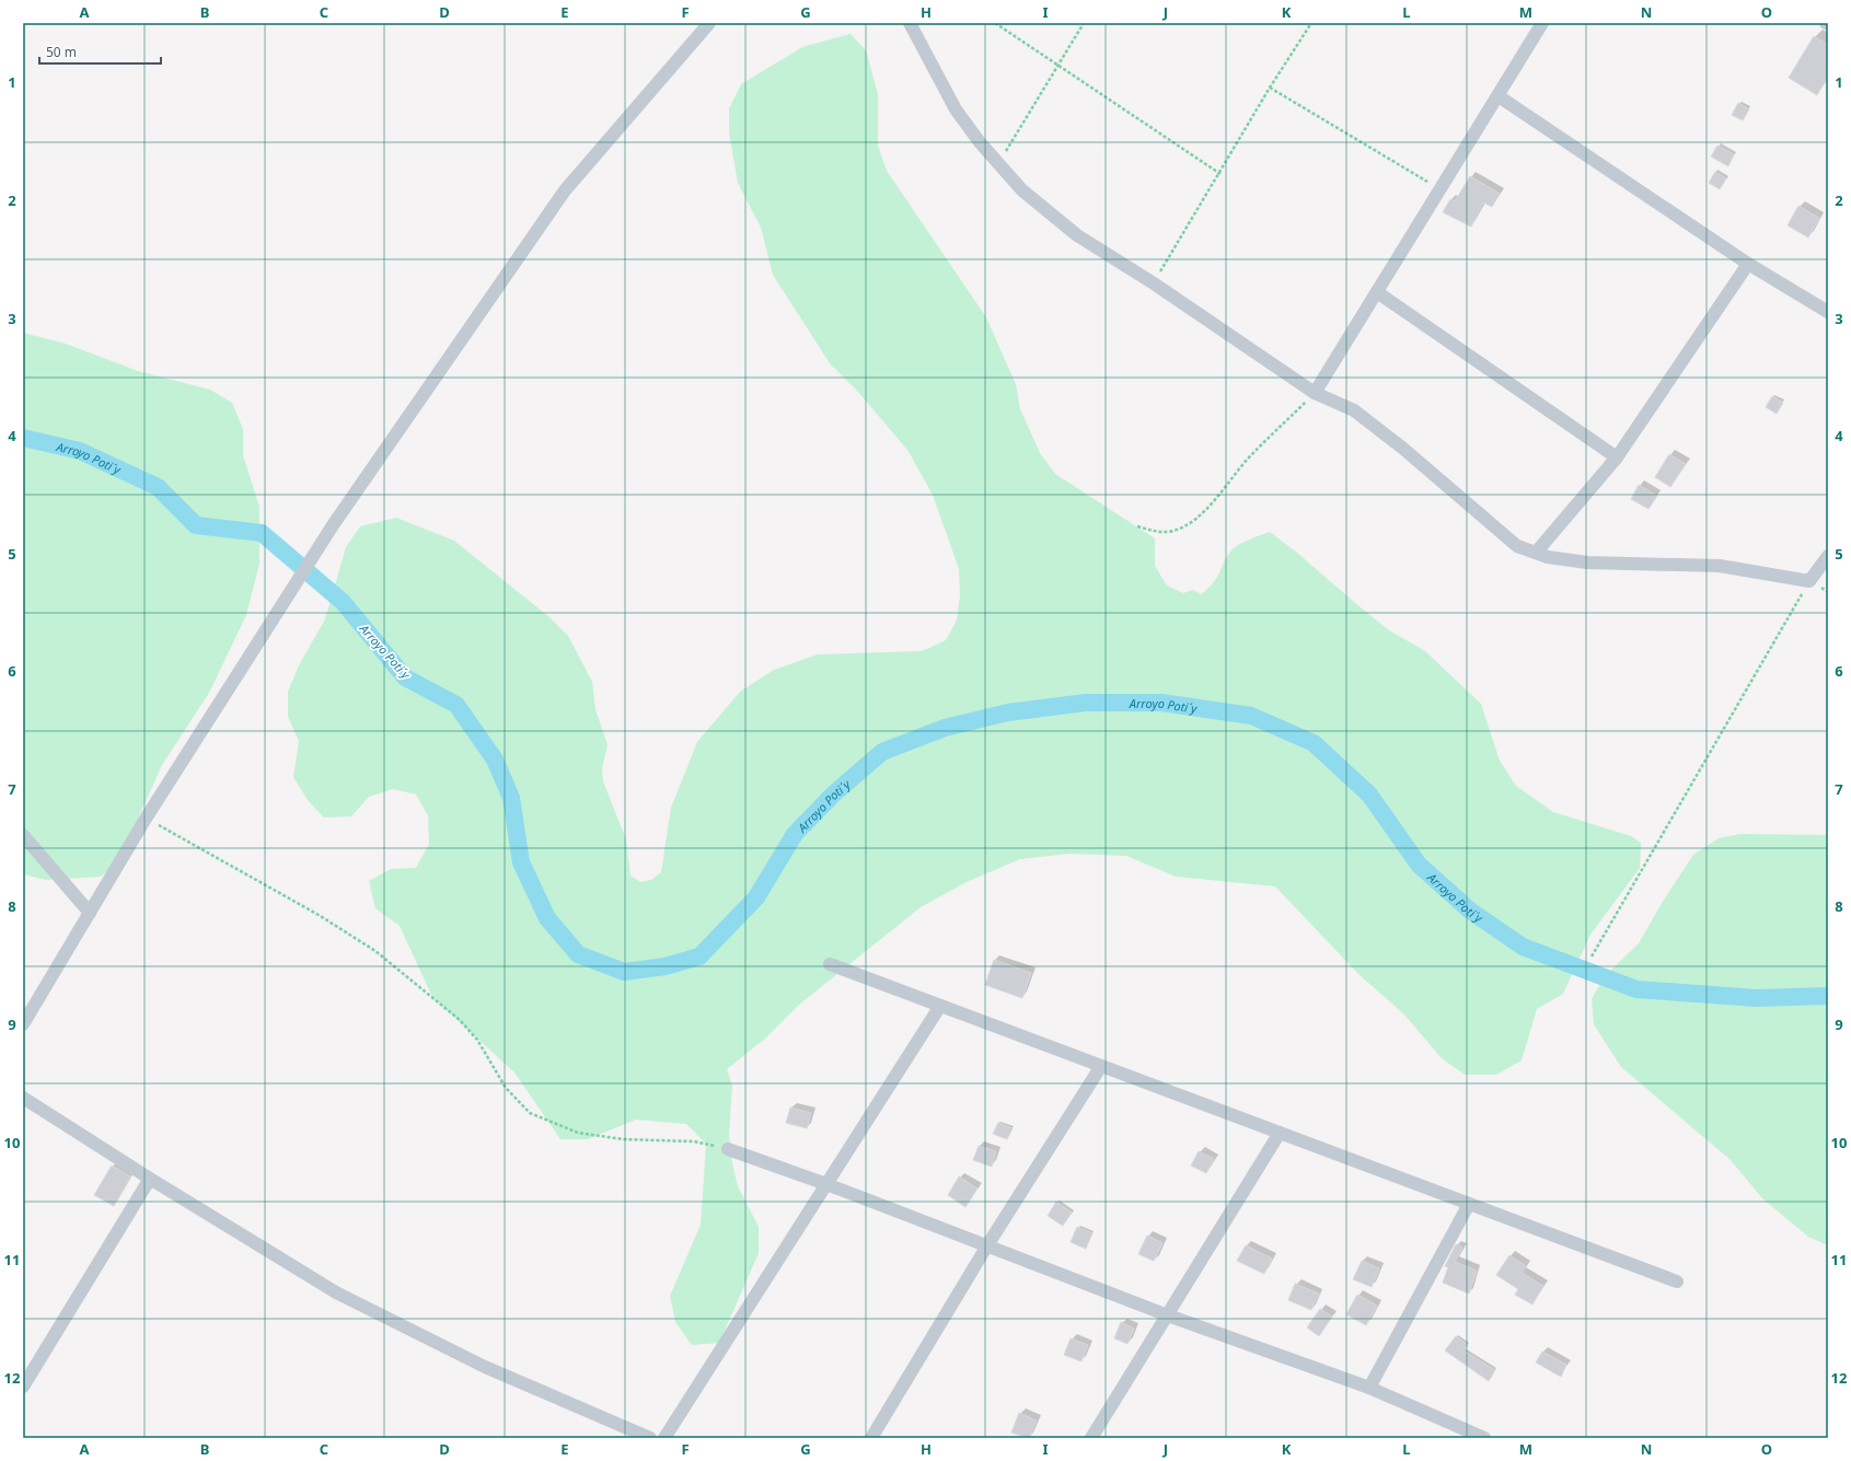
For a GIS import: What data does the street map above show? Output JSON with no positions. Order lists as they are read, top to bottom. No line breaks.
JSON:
{"water":["Arroyo Poti´y"],"scale_bar":"50 m","grid":{"columns":["A","B","C","D","E","F","G","H","I","J","K","L","M","N","O"],"rows":["1","2","3","4","5","6","7","8","9","10","11","12"]}}
